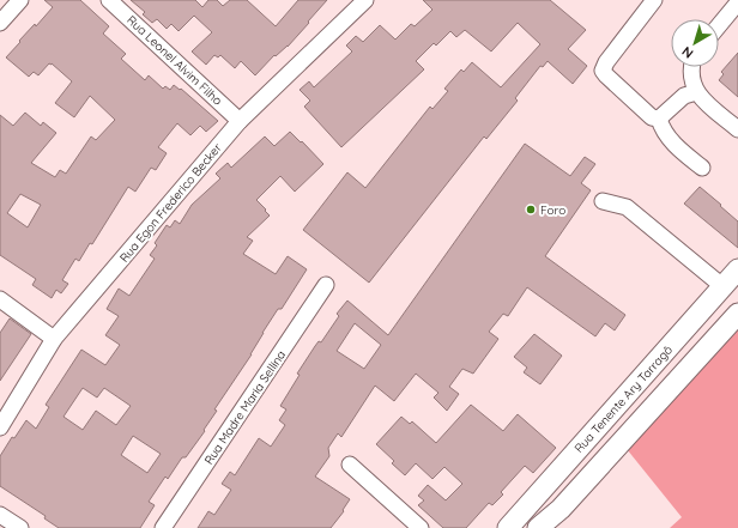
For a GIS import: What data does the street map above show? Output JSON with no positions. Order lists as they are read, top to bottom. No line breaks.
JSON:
{"streets":{"main road":["Rua Tenente Ary Tarragô"],"street":["Rua Leonel Alvim Filho","Rua Egon Frederico Becker","Rua Madre Maria Sellina"]},"crossings":[["Rua Leonel Alvim Filho","Rua Egon Frederico Becker"]],"places":["Foro"],"north":"bottom left"}
